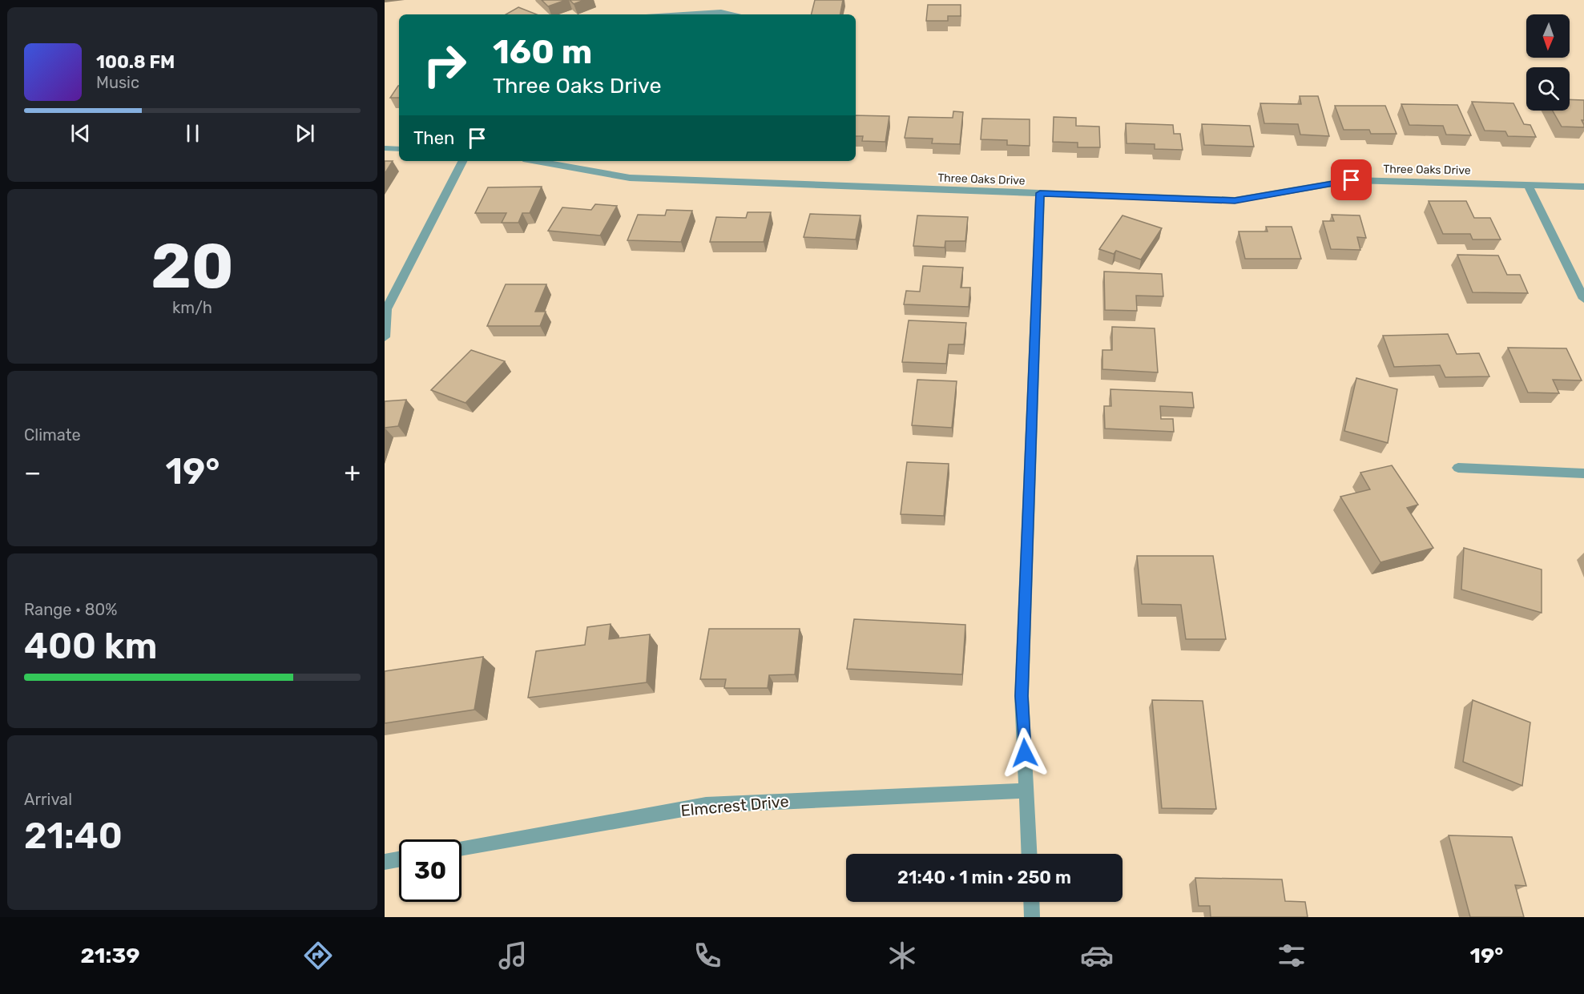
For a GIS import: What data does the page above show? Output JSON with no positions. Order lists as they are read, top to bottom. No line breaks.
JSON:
{"streets":{"street":["Three Oaks Drive","Elmcrest Drive"]},"north":"bottom","page":{"turn":["160 m","Three Oaks Drive"],"song":["100.8 FM","Music"],"then":"Then","tile":[["20","km/h"],"Climate",["Range · 80%","400 km"],["Arrival","21:40"]],"heat":["−","19°","+"],"limit":"30","trip":"21:40 · 1 min · 250 m","tabs":["21:39","19°"]}}
